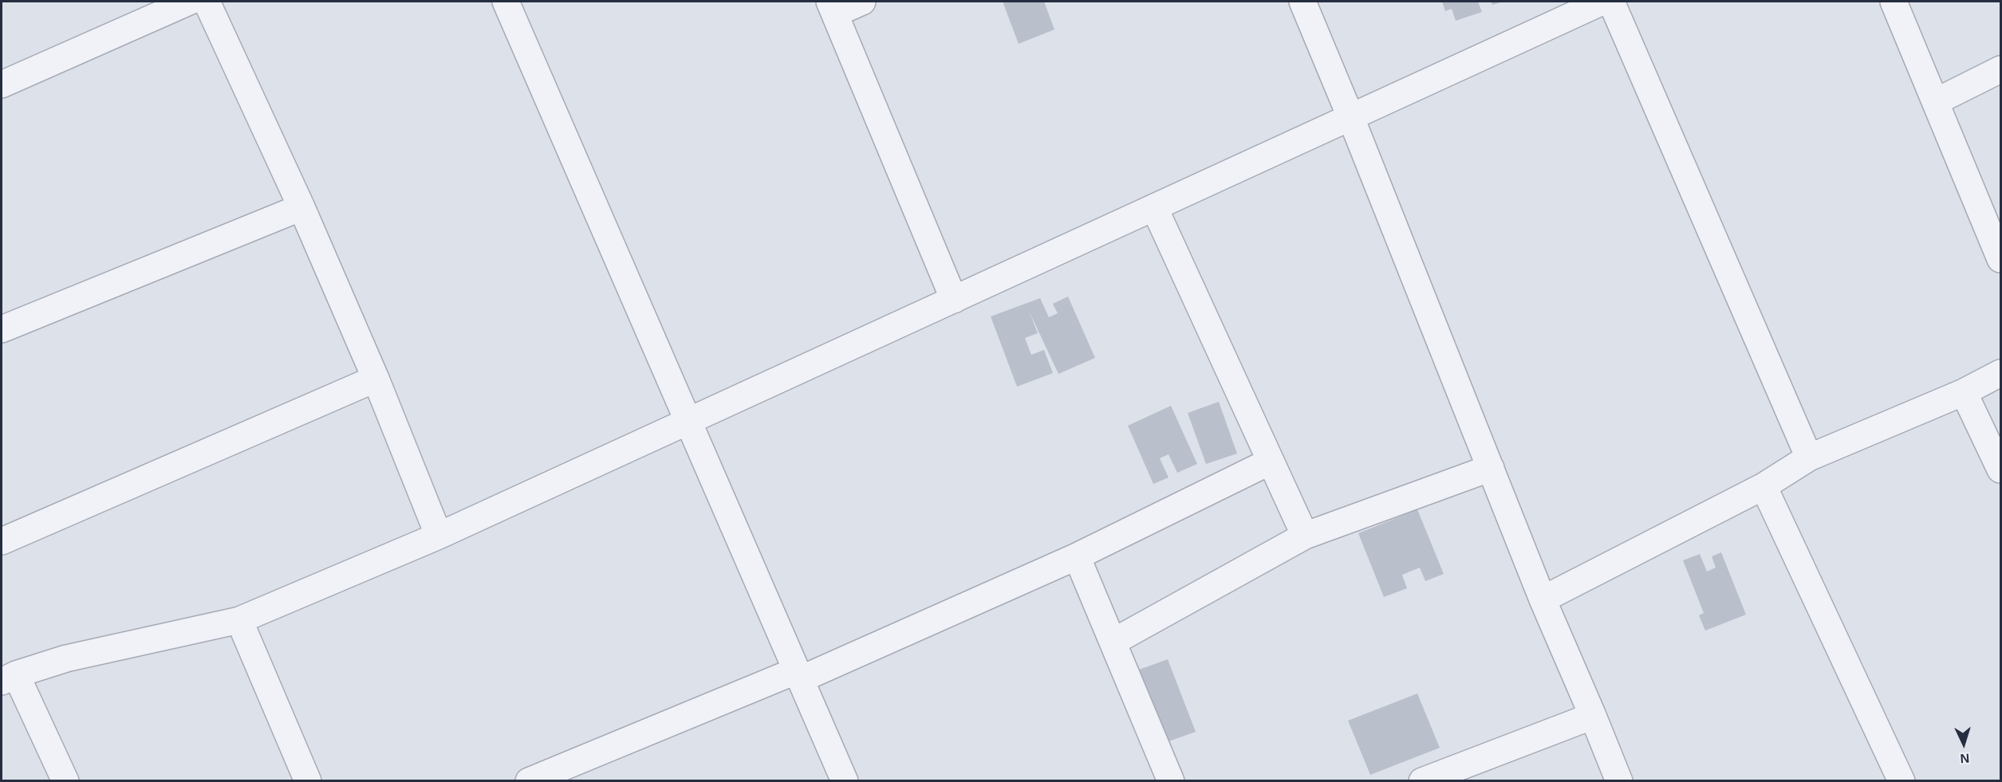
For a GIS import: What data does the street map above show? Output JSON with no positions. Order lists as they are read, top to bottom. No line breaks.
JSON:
{"north":"bottom"}
